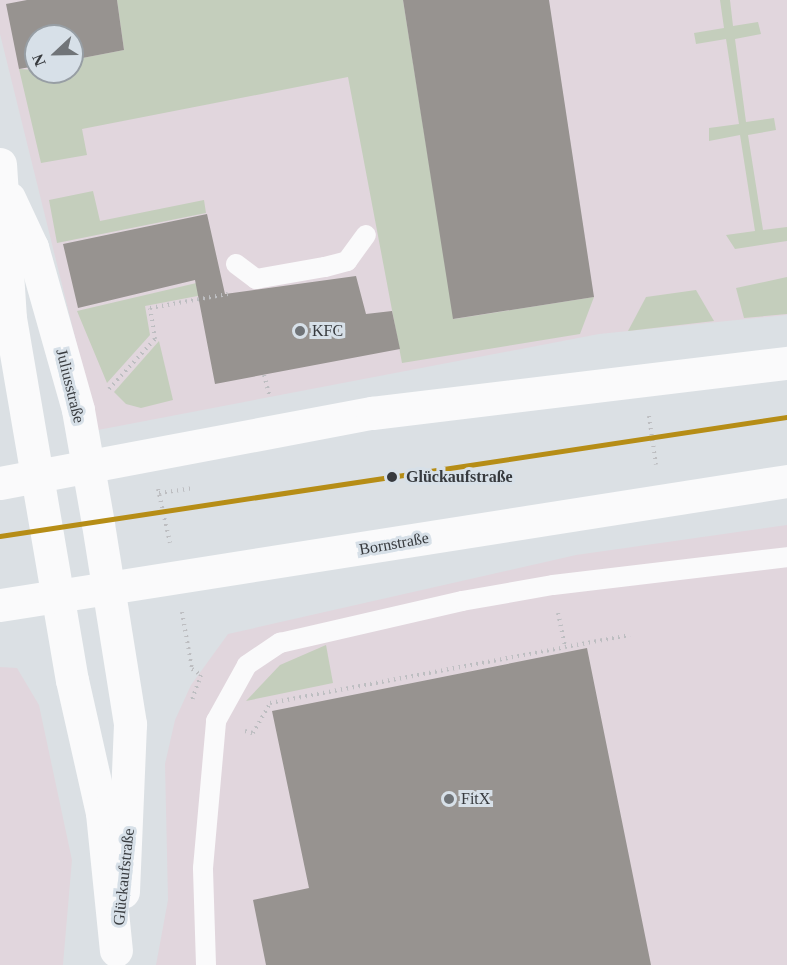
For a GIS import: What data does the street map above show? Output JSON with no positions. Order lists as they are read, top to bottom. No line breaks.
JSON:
{"streets":{"main road":["Juliusstraße","Bornstraße","Glückaufstraße"]},"crossings":[["Juliusstraße","Bornstraße"],["Juliusstraße","Glückaufstraße"],["Bornstraße","Glückaufstraße"]],"places":["KFC","Glückaufstraße","FitX"],"north":"left"}
